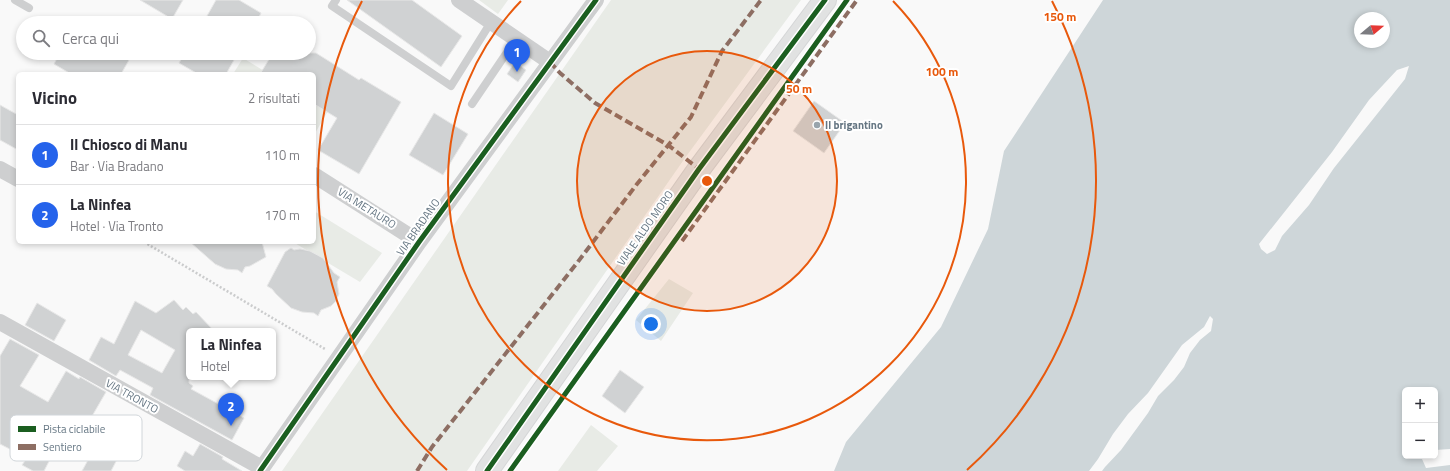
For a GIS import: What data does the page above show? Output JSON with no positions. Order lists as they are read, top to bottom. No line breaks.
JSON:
{"streets":{"street":["VIA METAURO","VIA BRADANO","VIALE ALDO MORO","VIA TRONTO"]},"crossings":[["VIA METAURO","VIA BRADANO"],["VIA BRADANO","VIA TRONTO"]],"places":["Il brigantino"],"legend":["Pista ciclabile","Sentiero"],"north":"right","page":{"search":"Cerca qui","pins":["1","2"],"heading":["Vicino","2 risultati"],"list":[{"mark":"1","name":"Il Chiosco di Manu","note":"Bar · Via Bradano","value":"110 m"},{"mark":"2","name":"La Ninfea","note":"Hotel · Via Tronto","value":"170 m"}],"popup":["La Ninfea","Hotel"],"map_buttons":["+","−"]},"rings":["150 m","100 m","50 m"]}
